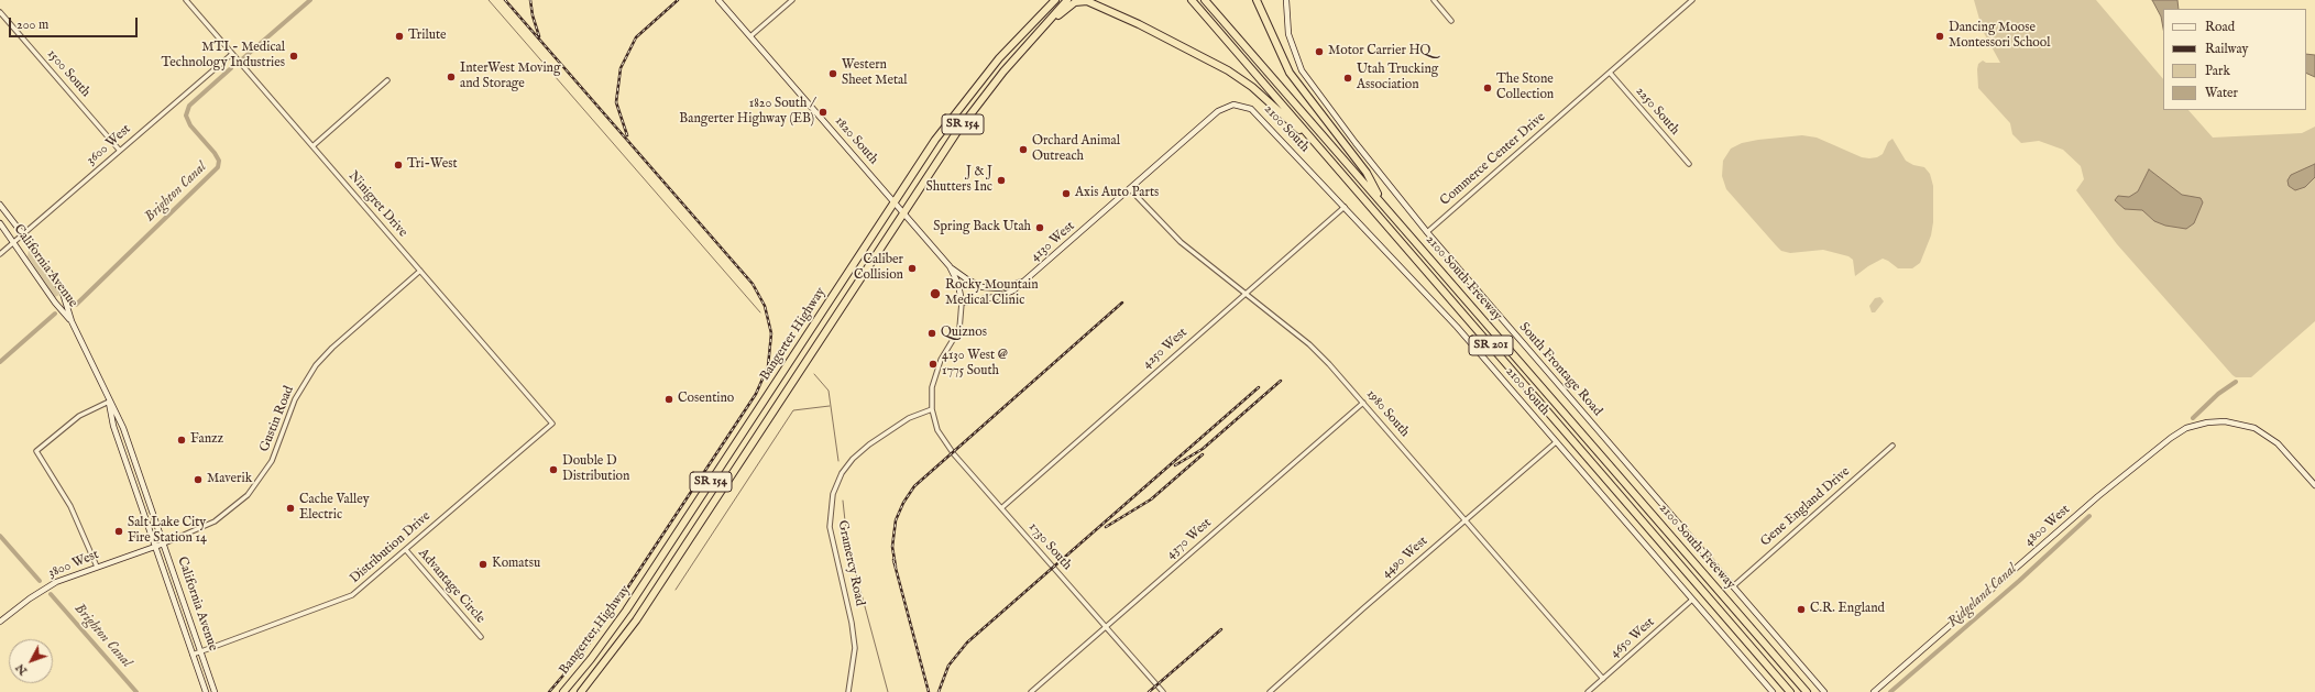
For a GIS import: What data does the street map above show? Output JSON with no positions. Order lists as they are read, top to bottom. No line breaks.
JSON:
{"streets":{"highway":["SR 154","2100 South Freeway","Bangerter Highway","SR 201"],"street":["1500 South","2250 South","2100 South","1820 South","3600 West","Commerce Center Drive","Ninigret Drive","4130 West","California Avenue","4250 West","South Frontage Road","1980 South","Gustin Road","Gene England Drive","4800 West","4370 West","1730 South","Distribution Drive","4490 West","Gramercy Road","3800 West","Advantage Circle","4650 West"]},"crossings":[["1500 South","3600 West"],["2250 South","Commerce Center Drive"],["2100 South","4130 West"],["2100 South","4250 West"],["2100 South","4490 West"],["2100 South","4650 West"],["1820 South","4130 West"],["1820 South","Bangerter Highway"],["3600 West","Ninigret Drive"],["3600 West","California Avenue"],["Commerce Center Drive","South Frontage Road"],["Ninigret Drive","Gustin Road"],["Ninigret Drive","Distribution Drive"],["4130 West","1980 South"],["California Avenue","Gustin Road"],["California Avenue","Distribution Drive"],["California Avenue","3800 West"],["4250 West","1980 South"],["4250 West","1730 South"],["South Frontage Road","Gene England Drive"],["1980 South","4370 West"],["1980 South","4490 West"],["1980 South","4650 West"],["Gustin Road","3800 West"],["4370 West","1730 South"],["1730 South","Gramercy Road"],["Distribution Drive","Advantage Circle"]],"water":["Brighton Canal","Ridgeland Canal"],"places":["Trilute","Dancing Moose Montessori School","Motor Carrier HQ","MTI - Medical Technology Industries","Western Sheet Metal","InterWest Moving and Storage","Utah Trucking Association","The Stone Collection","1820 South / Bangerter Highway (EB)","Orchard Animal Outreach","Tri-West","J & J Shutters Inc","Axis Auto Parts","Spring Back Utah","Caliber Collision","Rocky Mountain Medical Clinic","Quiznos","4130 West @ 1775 South","Cosentino","Fanzz","Double D Distribution","Maverik","Cache Valley Electric","Salt Lake City Fire Station 14","Komatsu","C.R. England"],"legend":["Road","Railway","Park","Water"],"scale_bar":"200 m","north":"bottom left"}
